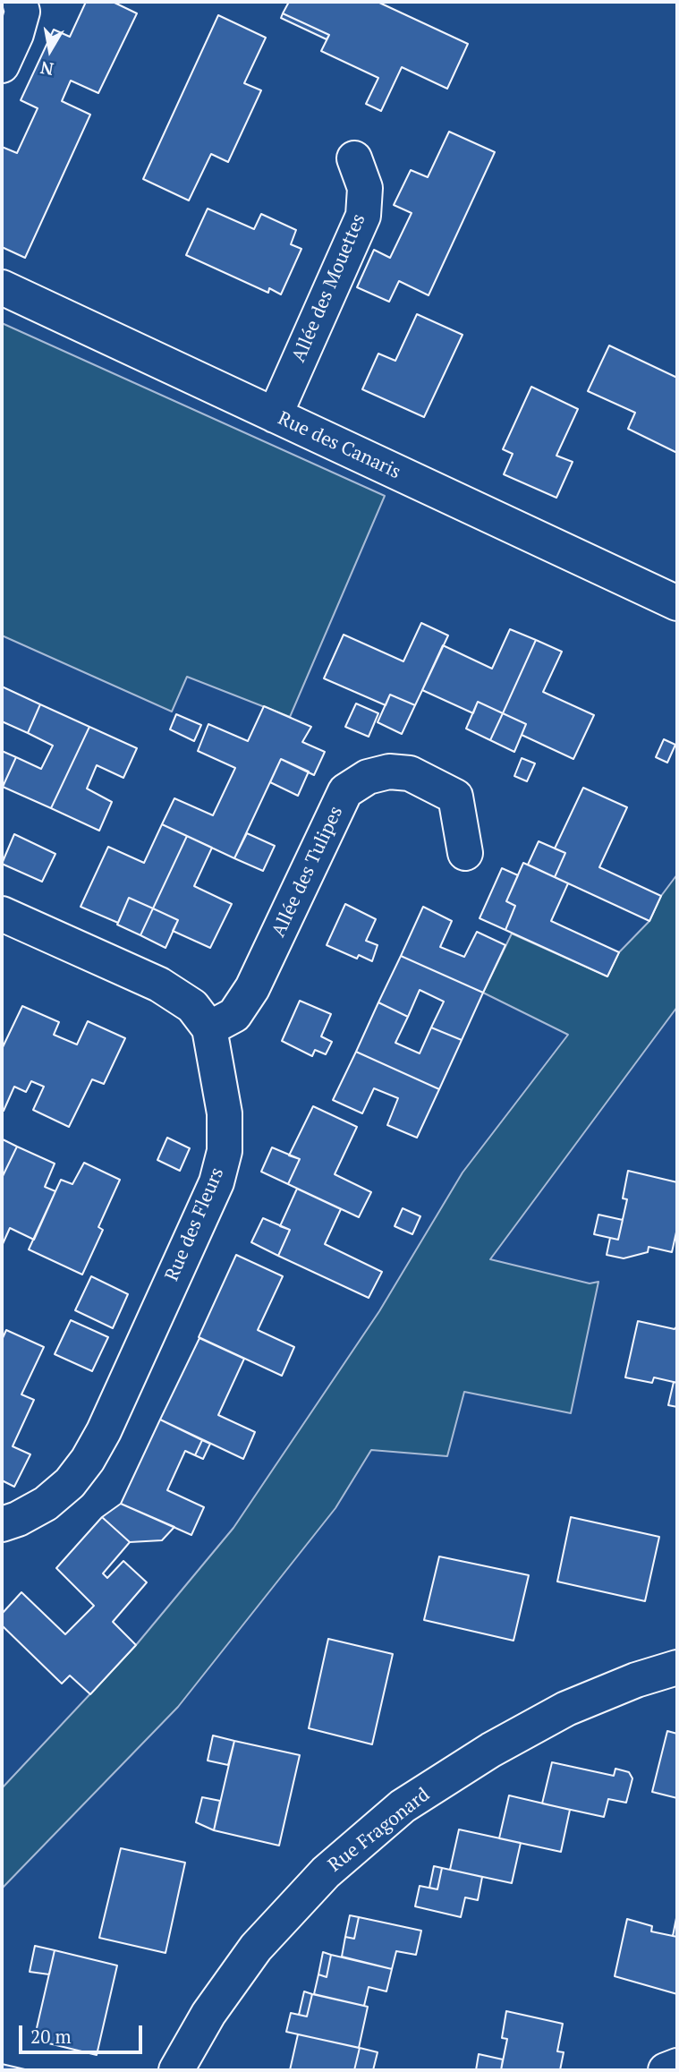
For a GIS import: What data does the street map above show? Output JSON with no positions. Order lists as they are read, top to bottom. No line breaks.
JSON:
{"streets":{"street":["Allée des Mouettes","Rue des Canaris","Allée des Tulipes","Rue des Fleurs","Rue Fragonard"]},"crossings":[["Allée des Mouettes","Rue des Canaris"],["Allée des Tulipes","Rue des Fleurs"]],"scale_bar":"20 m","north":"bottom"}
